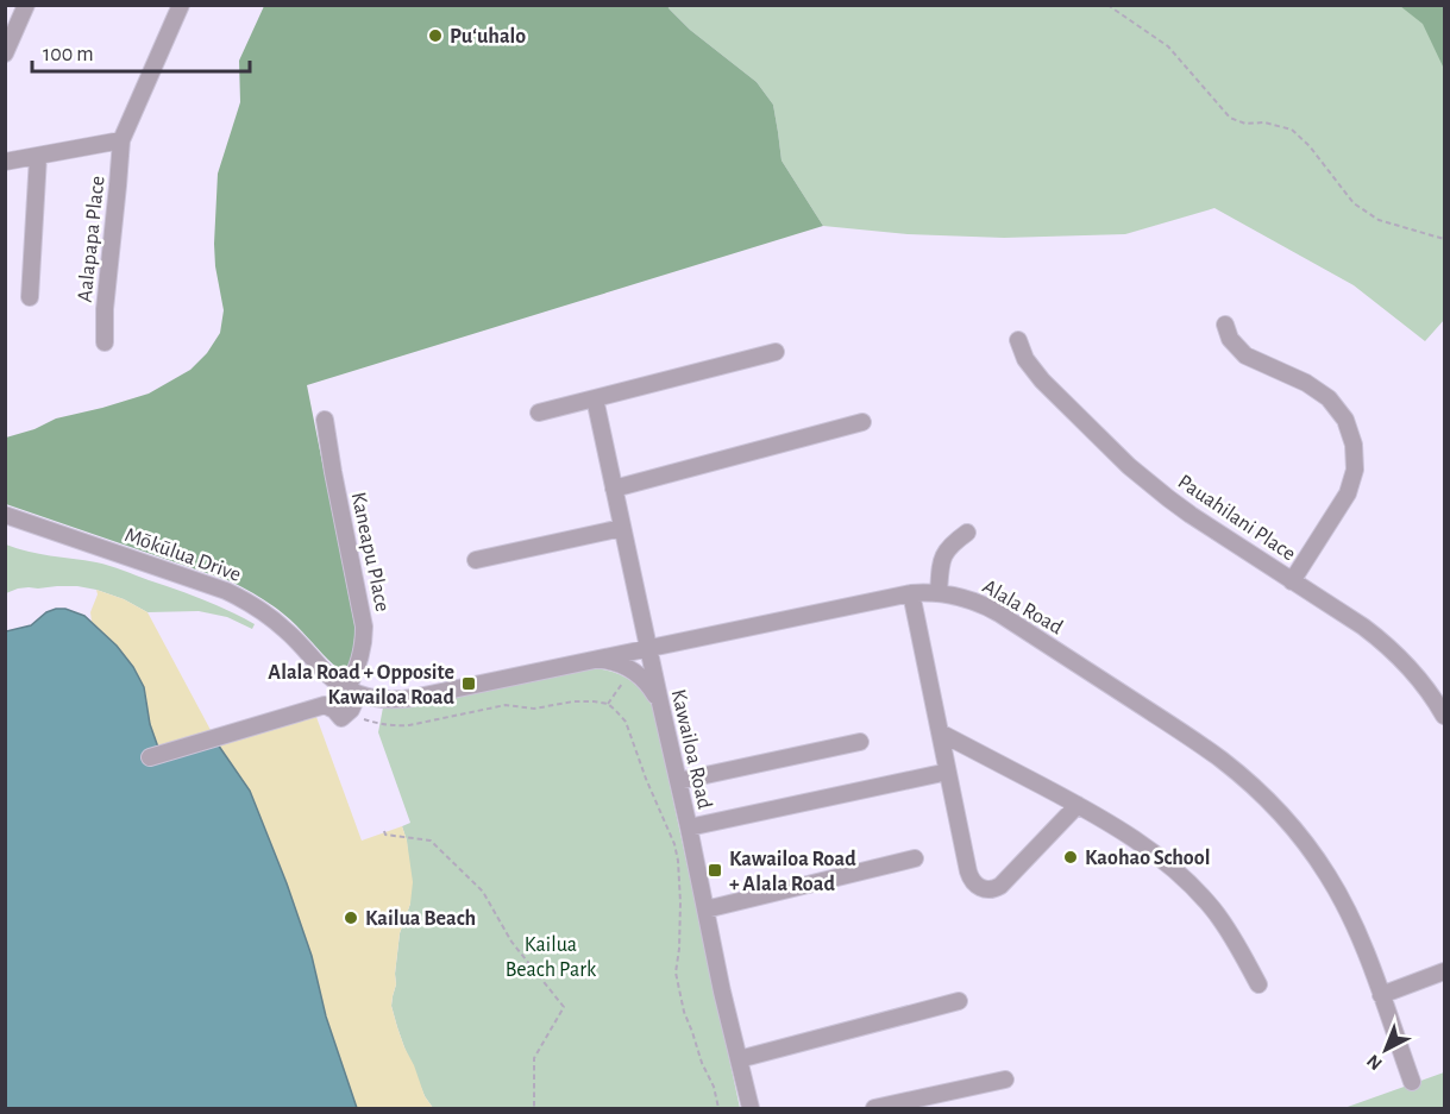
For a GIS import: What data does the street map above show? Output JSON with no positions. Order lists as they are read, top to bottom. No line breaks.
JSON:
{"streets":{"street":["Aalapapa Place","Pauahilani Place","Kaneapu Place","Mōkūlua Drive","Alala Road","Kawailoa Road"]},"crossings":[["Kaneapu Place","Mōkūlua Drive"],["Kaneapu Place","Alala Road"],["Mōkūlua Drive","Alala Road"],["Alala Road","Kawailoa Road"]],"parks":["Kailua Beach Park"],"places":{"other":["Puʻuhalo","Kaohao School","Kailua Beach"],"transit":["Alala Road + Opposite Kawailoa Road","Kawailoa Road + Alala Road"]},"scale_bar":"100 m","north":"bottom left"}
